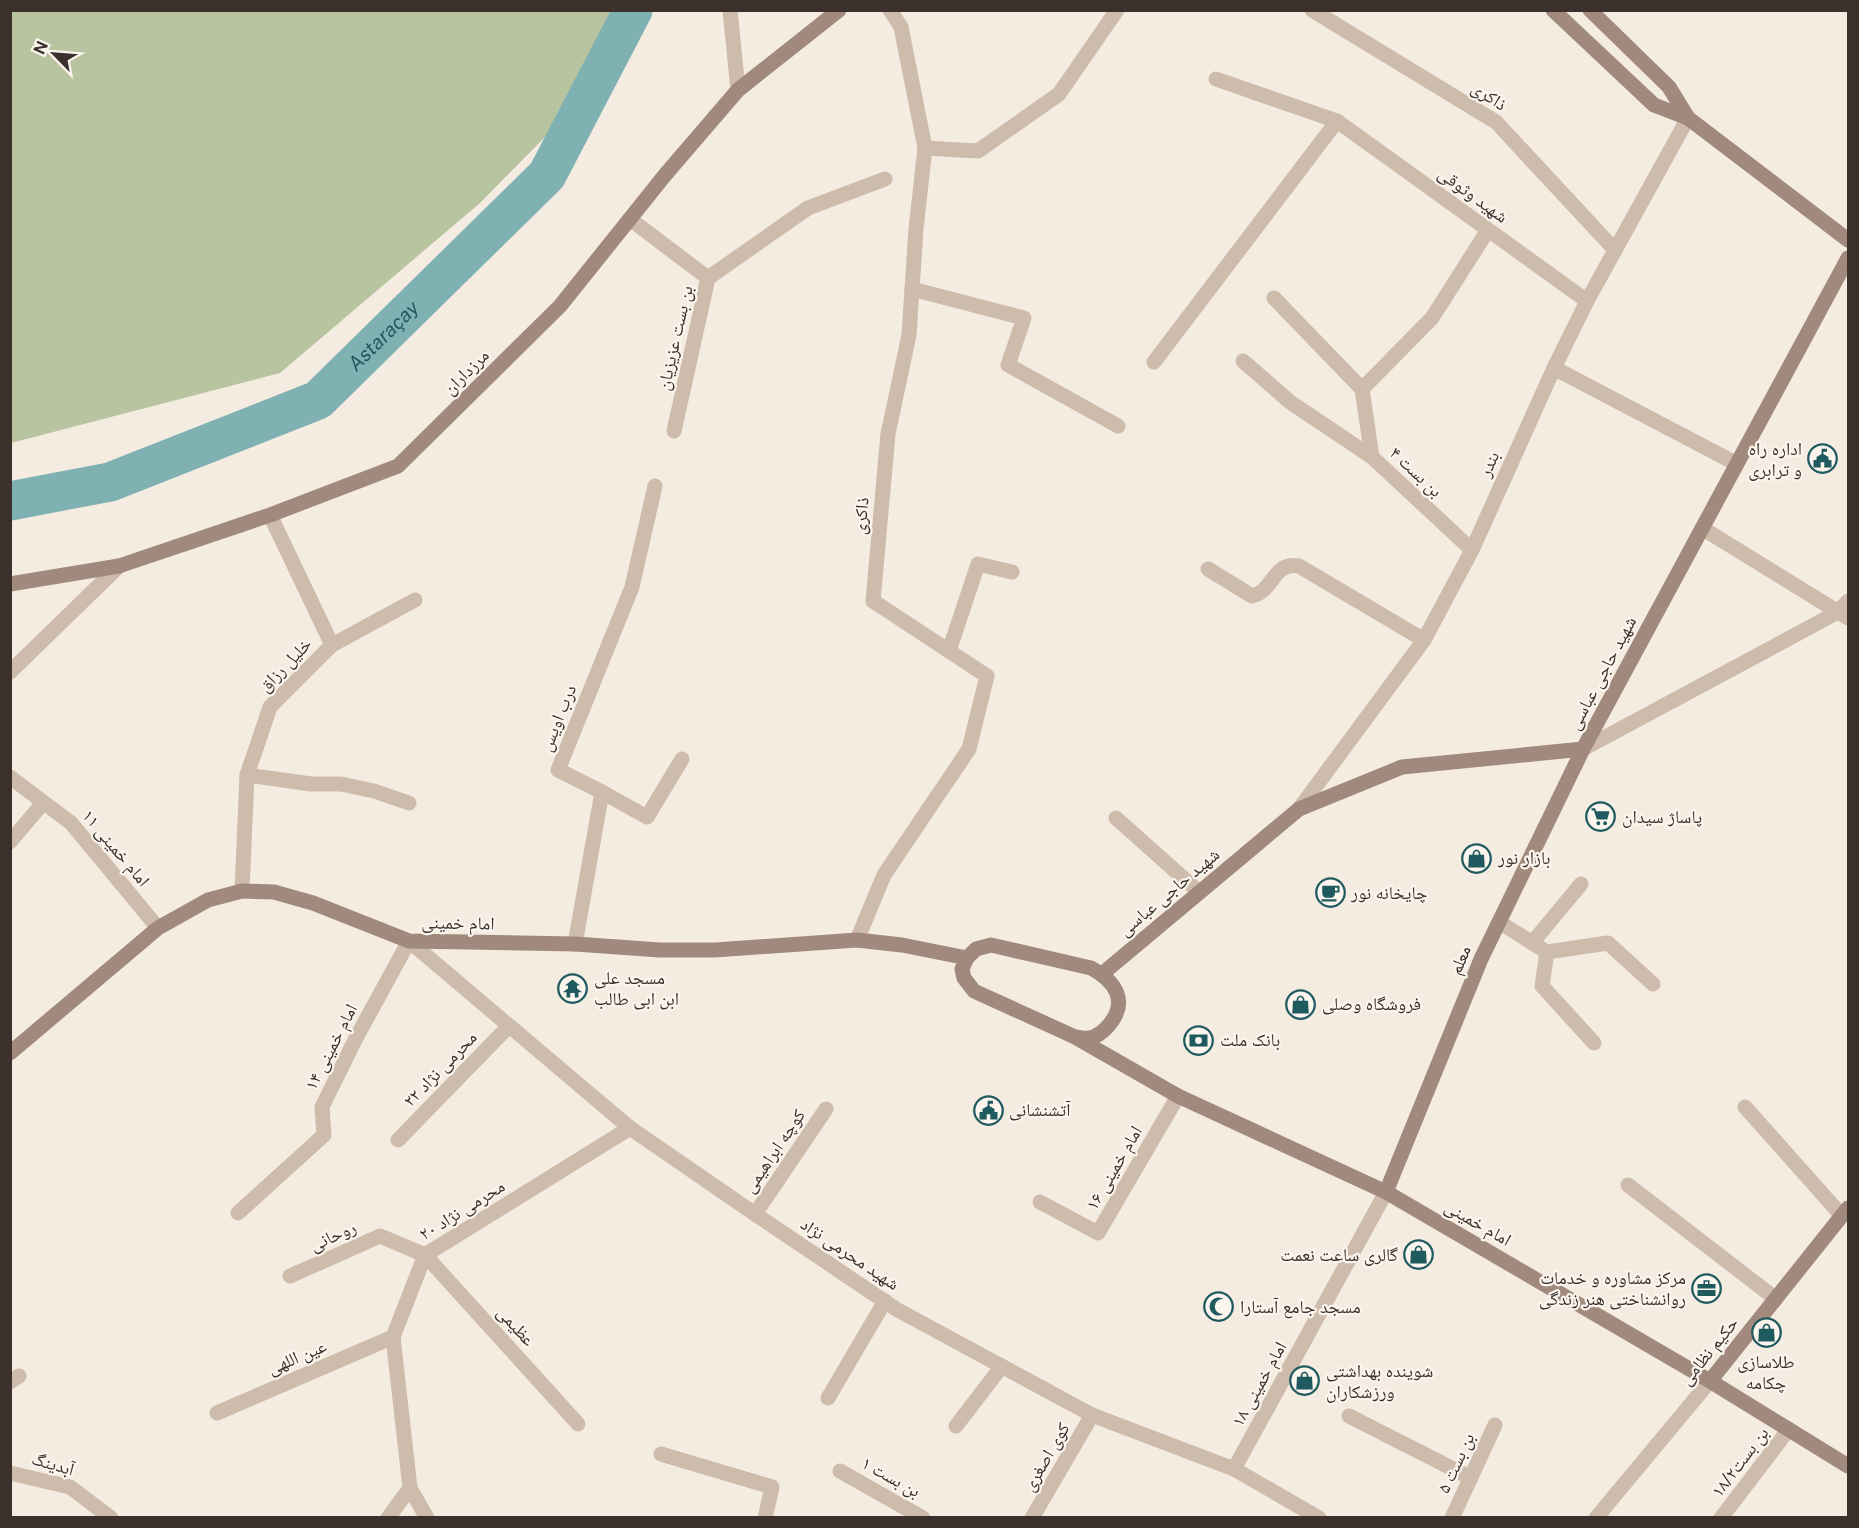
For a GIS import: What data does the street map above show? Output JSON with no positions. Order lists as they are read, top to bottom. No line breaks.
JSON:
{"streets":{"street":["ذاکری","شهید وثوقی","بن بست عزیزیان","مرزداران","بندر","بن بست ۴","خلیل رزاق","شهید حاجی عباسی","درب اویس","امام خمینی ۱۱","امام خمینی","معلم","امام خمینی ۱۴","محرمی نژاد ۲۲","کوچه ابراهیمی","امام خمینی ۱۶","محرمی نژاد ۲۰","روحانی","شهید محرمی نژاد","عظیمی","حکیم نظامی","عین اللهی","امام خمینی ۱۸","کوی اصغری","بن بست۱۸/۲","بن بست ۵","آبدینگ","بن بست ۱"]},"crossings":[["ذاکری","بندر"],["ذاکری","امام خمینی"],["شهید وثوقی","بندر"],["بن بست عزیزیان","مرزداران"],["مرزداران","خلیل رزاق"],["بندر","بن بست ۴"],["بندر","شهید حاجی عباسی"],["خلیل رزاق","امام خمینی"],["شهید حاجی عباسی","معلم"],["امام خمینی ۱۱","امام خمینی"],["امام خمینی","معلم"],["امام خمینی","امام خمینی ۱۴"],["امام خمینی","امام خمینی ۱۶"],["امام خمینی","شهید محرمی نژاد"],["امام خمینی","حکیم نظامی"],["امام خمینی","امام خمینی ۱۸"],["امام خمینی","بن بست۱۸/۲"],["معلم","امام خمینی ۱۸"],["امام خمینی ۱۴","شهید محرمی نژاد"],["محرمی نژاد ۲۲","شهید محرمی نژاد"],["کوچه ابراهیمی","شهید محرمی نژاد"],["محرمی نژاد ۲۰","روحانی"],["محرمی نژاد ۲۰","شهید محرمی نژاد"],["محرمی نژاد ۲۰","عظیمی"],["محرمی نژاد ۲۰","عین اللهی"],["روحانی","عظیمی"],["شهید محرمی نژاد","امام خمینی ۱۸"],["شهید محرمی نژاد","کوی اصغری"]],"water":["Astaraçay"],"places":{"public building":["اداره راه و ترابری","آتشنشانی"],"supermarket":["پاساژ سیدان"],"shop":["بازار نور","فروشگاه وصلی","گالری ساعت نعمت","طلاسازی چکامه","شوینده بهداشتی ورزشکاران"],"cafe":["چایخانه نور"],"temple":["مسجد علی ابن ابی طالب"],"bank":["بانک ملت"],"office":["مرکز مشاوره و خدمات روانشناختی هنر زندگی"],"mosque":["مسجد جامع آستارا"]},"north":"top left"}
